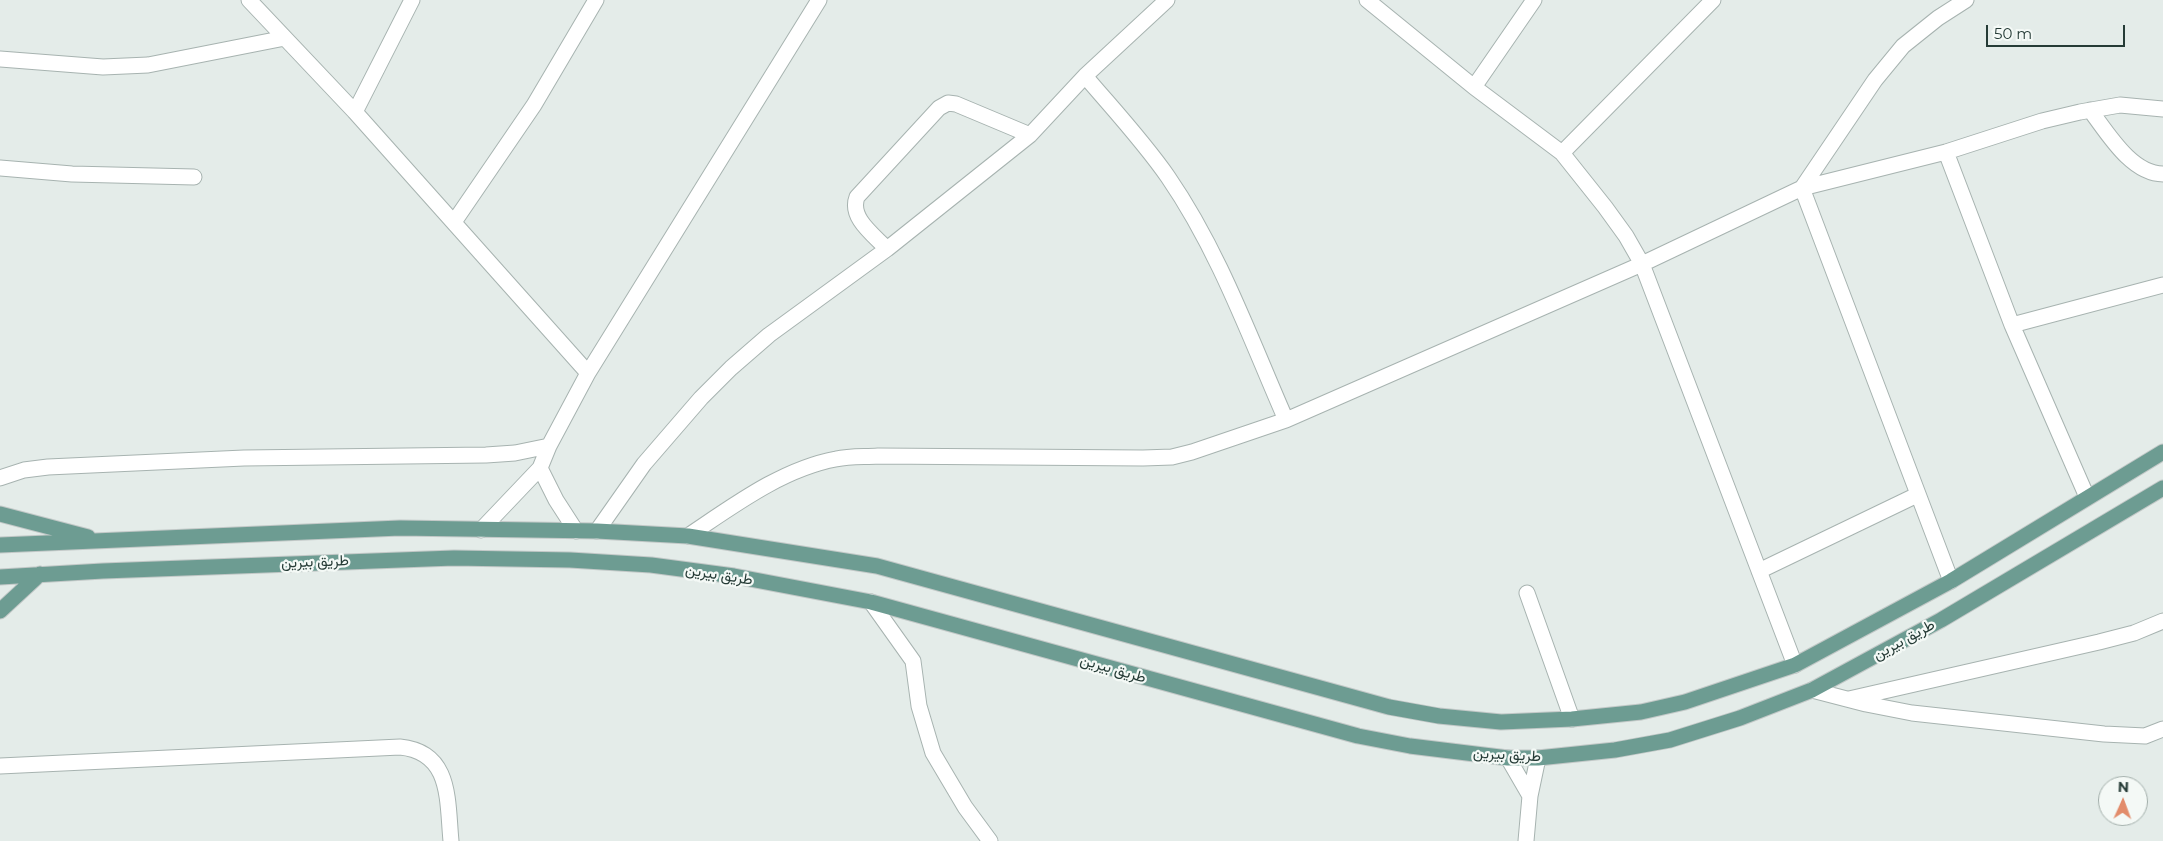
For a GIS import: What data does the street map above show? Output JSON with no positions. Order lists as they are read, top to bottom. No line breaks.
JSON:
{"streets":{"main road":["طريق بيرين"]},"scale_bar":"50 m","north":"top"}
